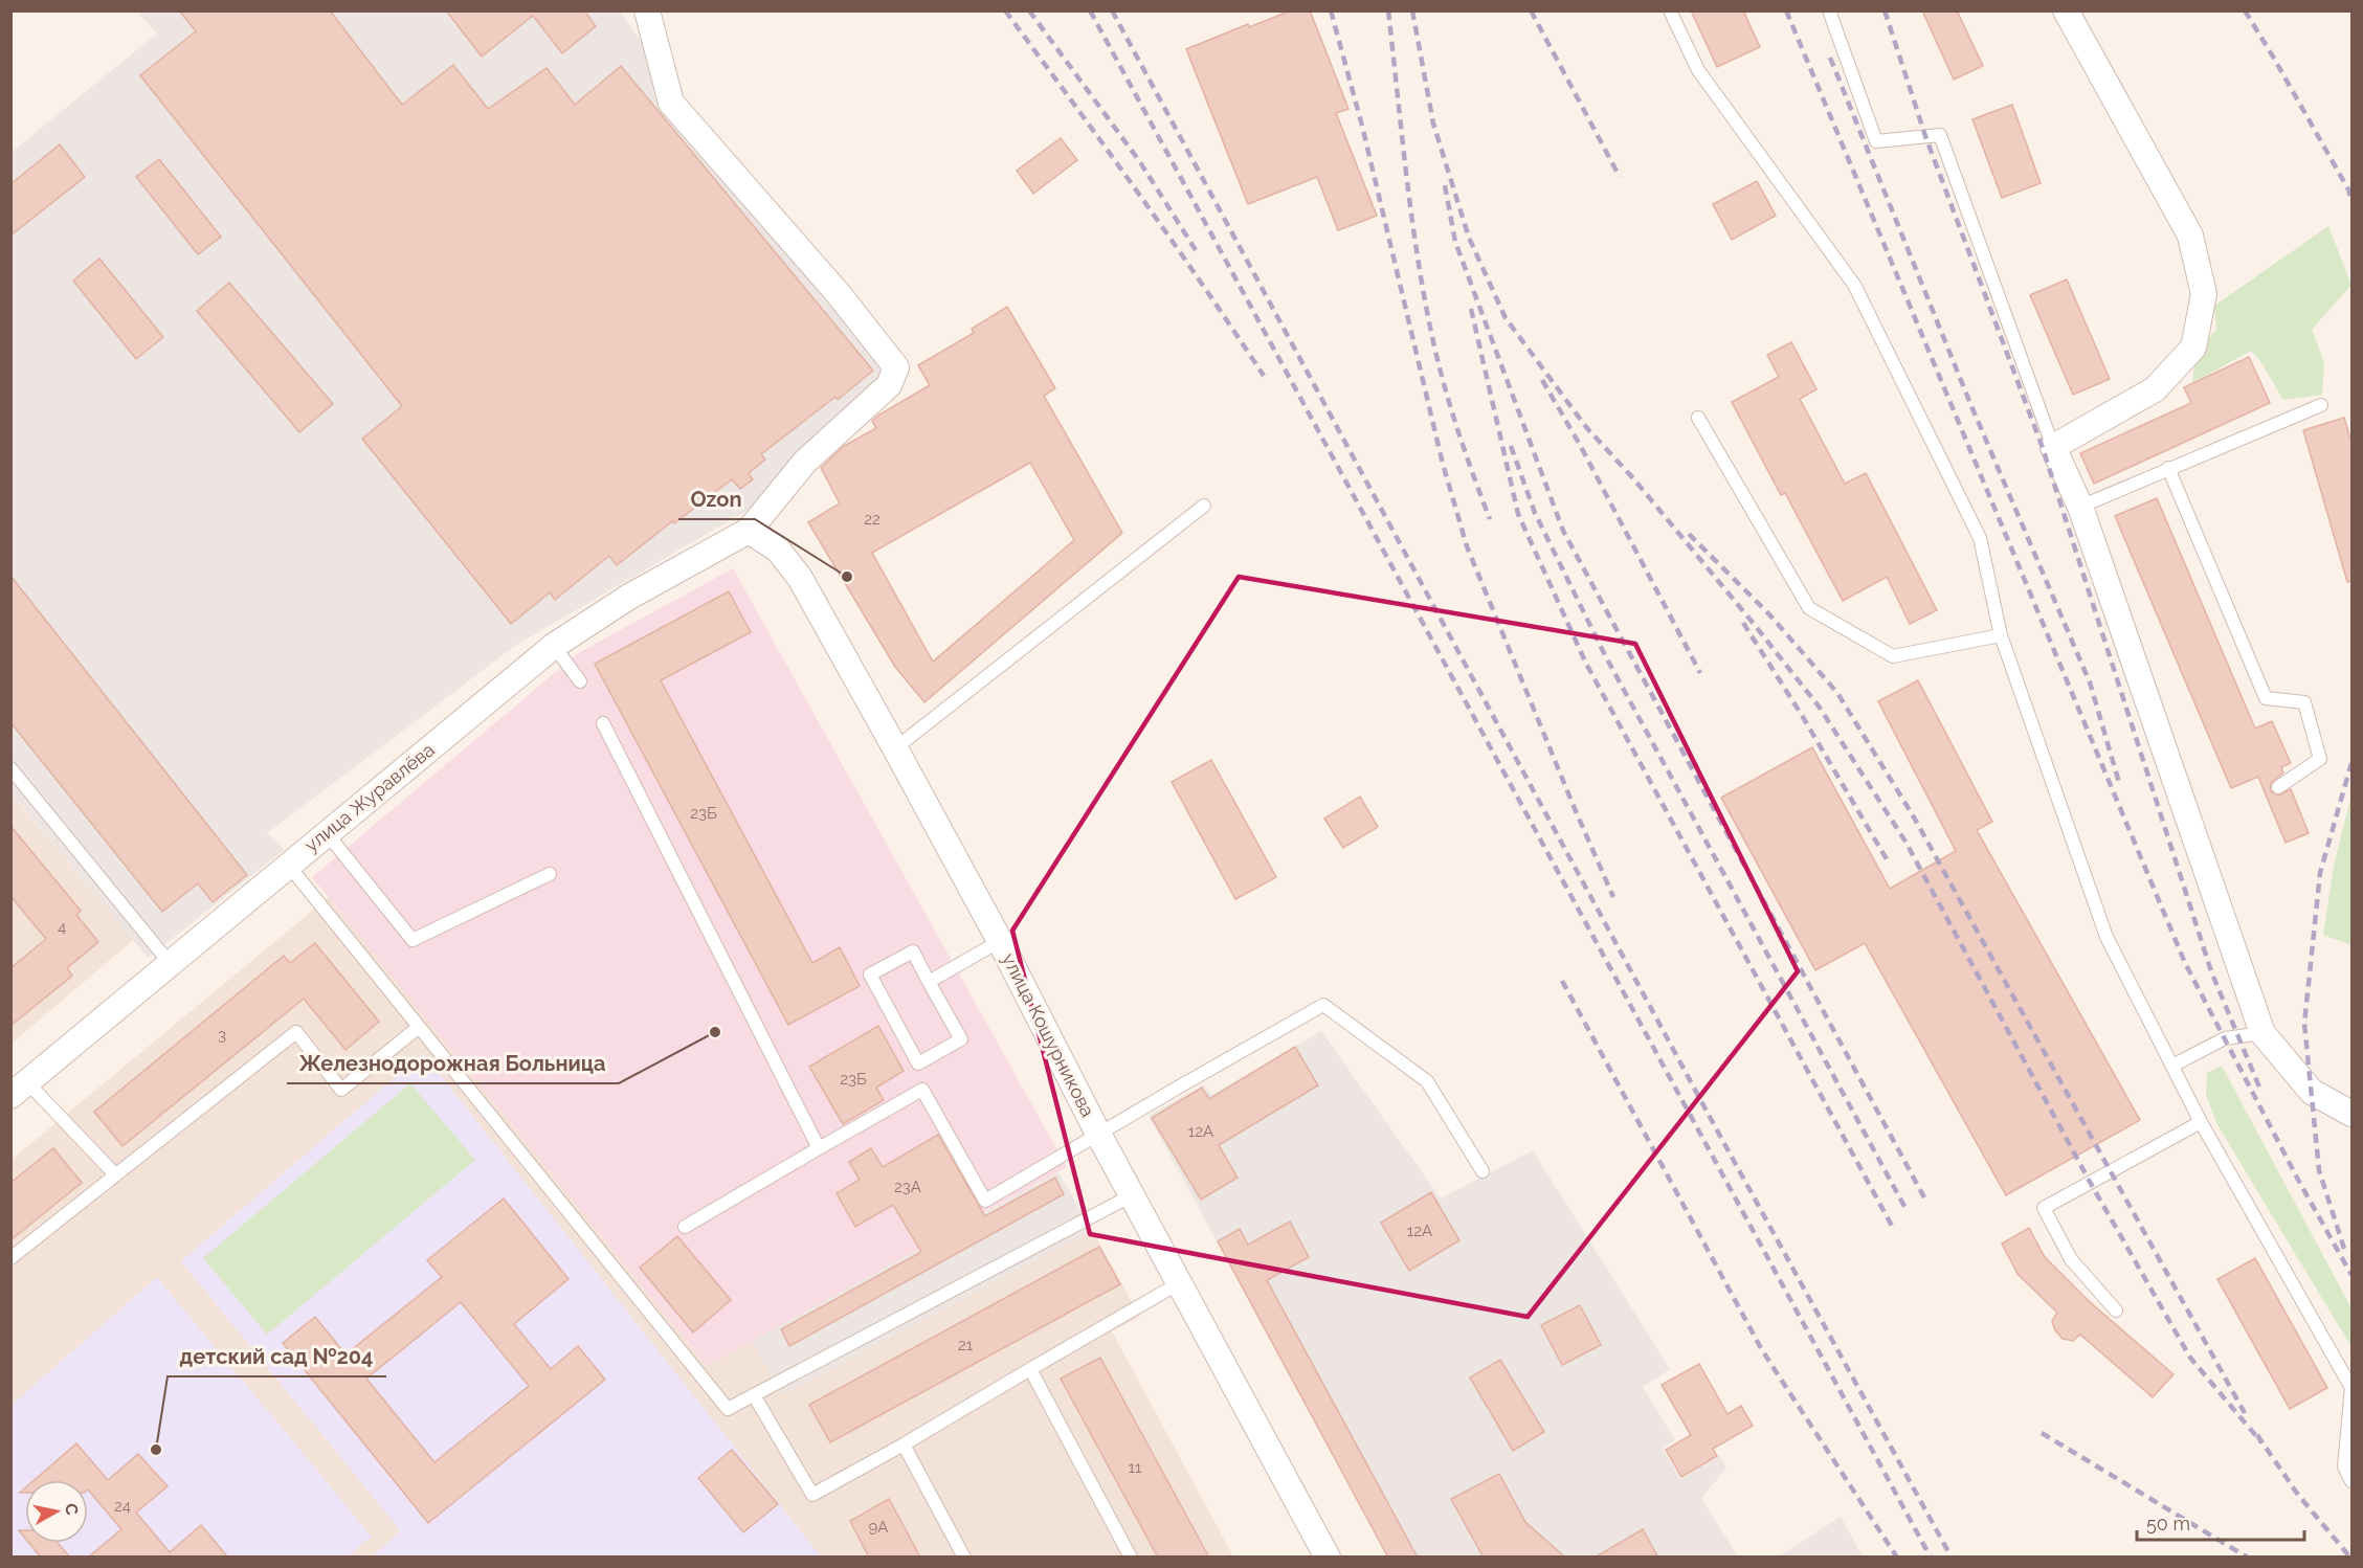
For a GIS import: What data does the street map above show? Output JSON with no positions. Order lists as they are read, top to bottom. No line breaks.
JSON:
{"streets":{"street":["улица Журавлёва","улица Кошурникова"]},"crossings":[["улица Журавлёва","улица Кошурникова"]],"places":["Ozon","Железнодорожная Больница","детский сад №204"],"house_numbers":["22","23Б","4","3","23Б","12А","23А","12А","21","11","24","9А"],"scale_bar":"50 m","north":"right"}
